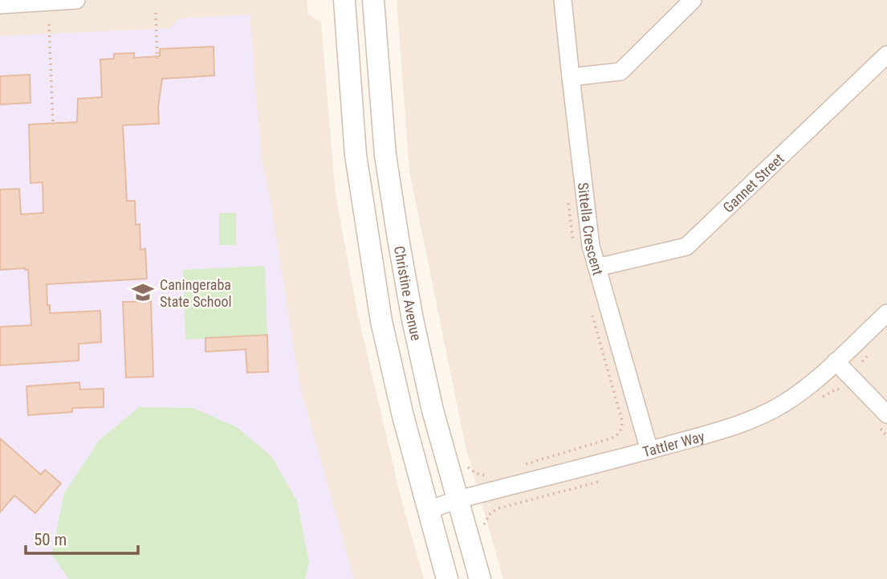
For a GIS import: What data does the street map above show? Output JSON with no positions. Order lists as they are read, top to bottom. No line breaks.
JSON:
{"streets":{"street":["Gannet Street","Sittella Crescent","Christine Avenue","Tattler Way"]},"crossings":[["Gannet Street","Sittella Crescent"],["Sittella Crescent","Tattler Way"],["Christine Avenue","Tattler Way"]],"places":{"school or university":["Caningeraba State School"]},"scale_bar":"50 m"}
